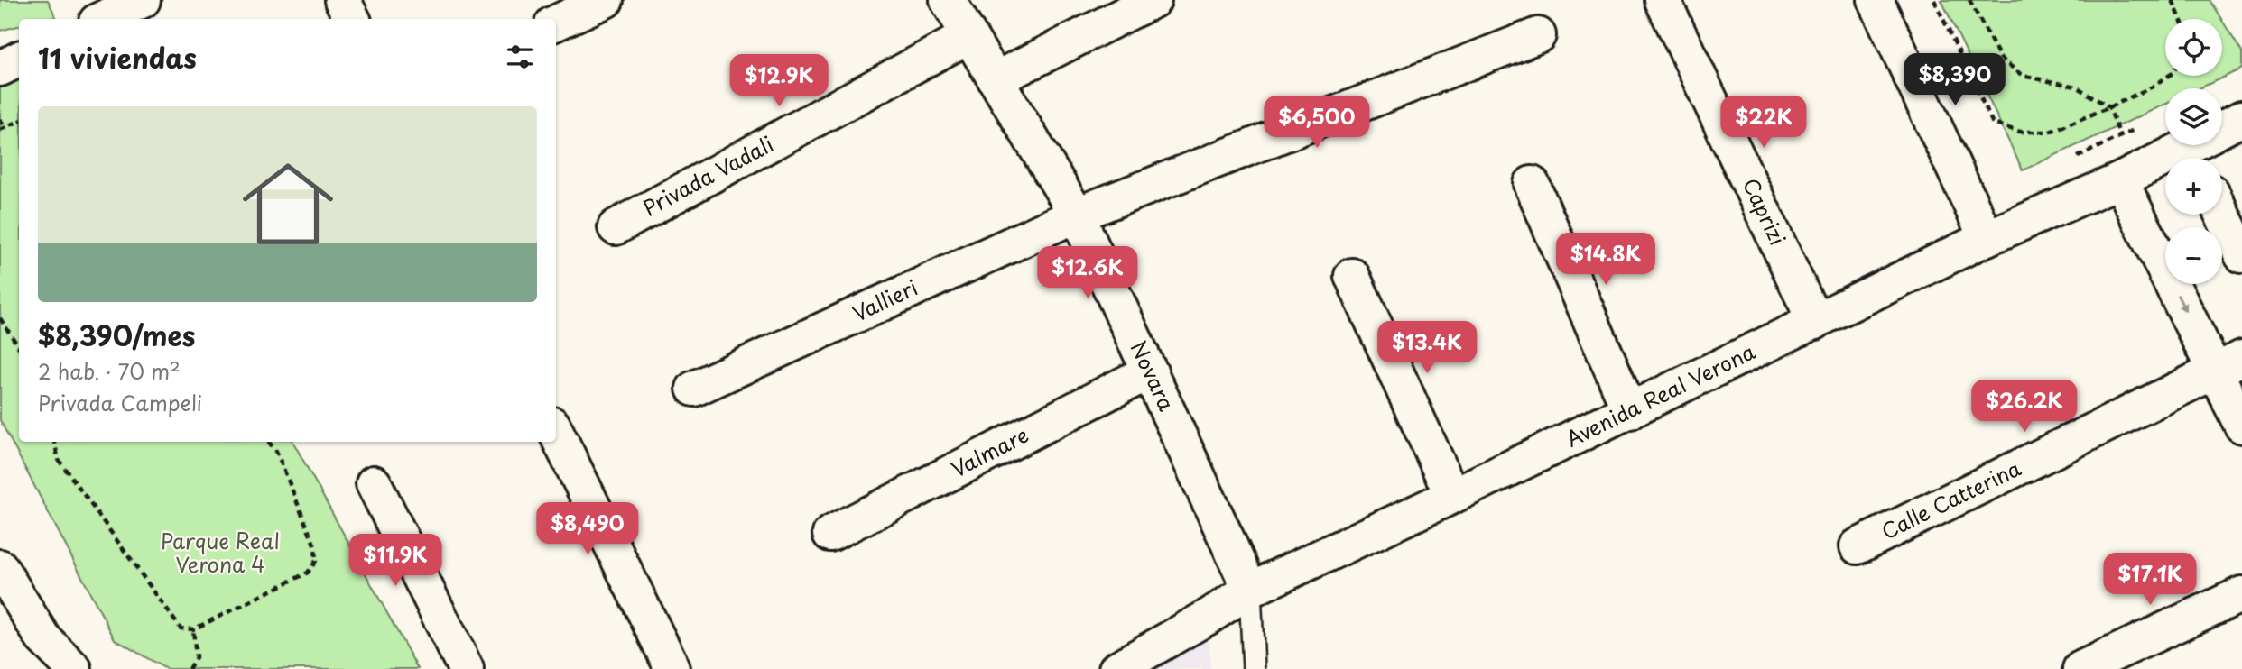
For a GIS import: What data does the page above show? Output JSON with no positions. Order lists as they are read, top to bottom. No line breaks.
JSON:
{"streets":{"street":["Privada Vadali","Caprizi","Vallieri","Novara","Avenida Real Verona","Valmare","Calle Catterina"]},"crossings":[["Privada Vadali","Novara"],["Caprizi","Avenida Real Verona"],["Vallieri","Novara"],["Novara","Avenida Real Verona"],["Novara","Valmare"]],"parks":["Parque Real Verona 4"],"page":{"map_buttons":["+","−"],"heading":"11 viviendas","price":["$8,390","$12.9K","$6,500","$22K","$14.8K","$12.6K","$13.4K","$26.2K","$8,490","$11.9K","$17.1K"],"list":[{"name":"$8,390/mes","note":"2 hab. · 70 m² · Privada Campeli"}]}}
